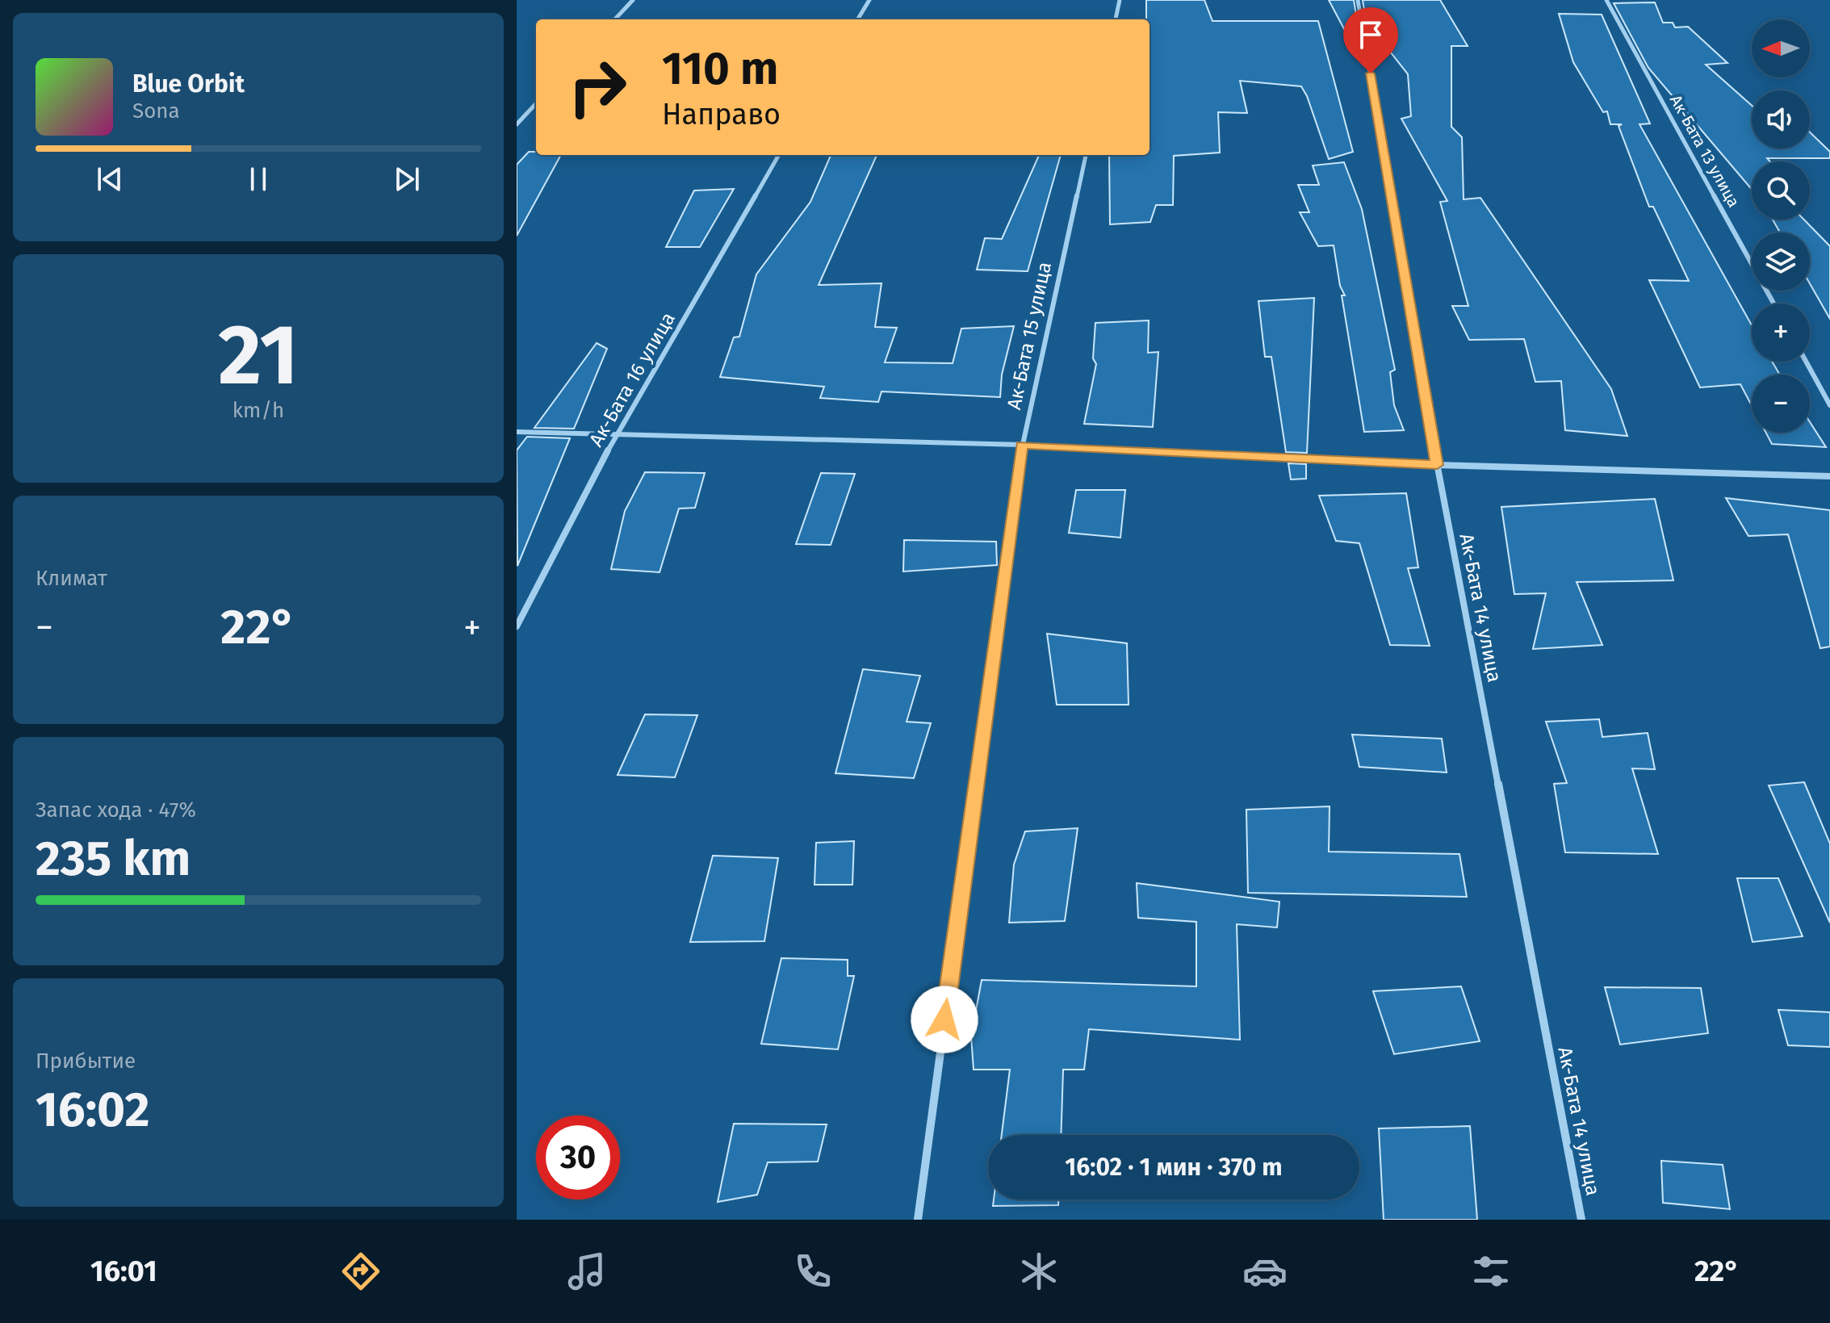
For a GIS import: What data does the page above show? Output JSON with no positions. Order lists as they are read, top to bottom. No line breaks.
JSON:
{"streets":{"street":["Ак-Бата 13 улица","Ак-Бата 15 улица","Ак-Бата 16 улица","Ак-Бата 14 улица"]},"north":"left","page":{"map_buttons":["+","−"],"turn":["110 m","Направо"],"song":["Blue Orbit","Sona"],"tile":[["21","km/h"],"Климат",["Запас хода · 47%","235 km"],["Прибытие","16:02"]],"heat":["−","22°","+"],"limit":"30","trip":"16:02 · 1 мин · 370 m","tabs":["16:01","22°"]}}
